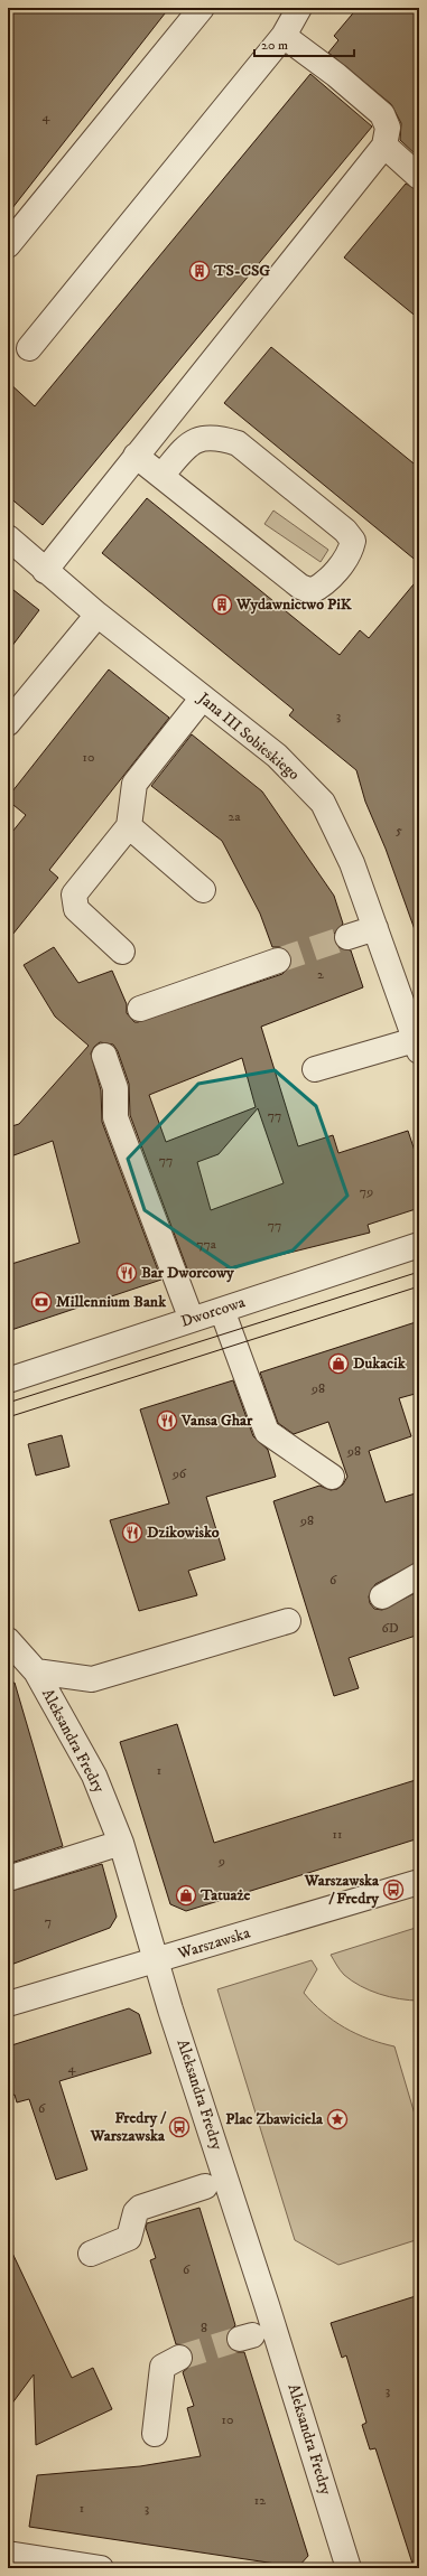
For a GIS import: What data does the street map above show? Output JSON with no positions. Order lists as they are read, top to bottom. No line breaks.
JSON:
{"streets":{"street":["Jana III Sobieskiego","Dworcowa","Aleksandra Fredry","Warszawska"]},"crossings":[["Aleksandra Fredry","Warszawska"]],"places":{"building":["TS-CSG","Wydawnictwo PiK"],"restaurant":["Bar Dworcowy","Vansa Ghar","Dzikowisko"],"bank":["Millennium Bank"],"shop":["Dukacik","Tatuaże"],"bus stop":["Warszawska / Fredry","Fredry / Warszawska"],"place":["Plac Zbawiciela"]},"house_numbers":["4","3","10","2a","5","2","77","77","79","77","77a","98","98","96","98","6","6D","1","11","9","7","4","6","6","8","3","10","12","1","3"],"scale_bar":"20 m"}
